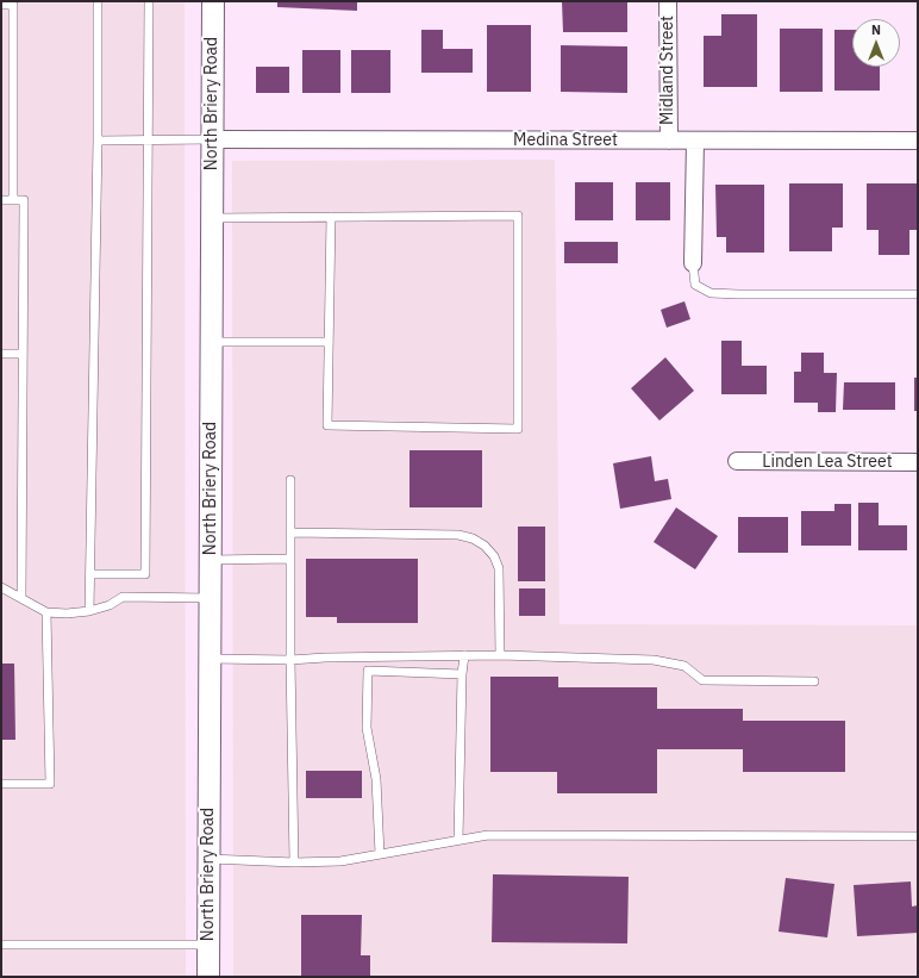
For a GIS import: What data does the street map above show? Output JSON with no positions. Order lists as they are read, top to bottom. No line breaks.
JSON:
{"streets":{"street":["Midland Street","North Briery Road","Medina Street","Linden Lea Street"]},"crossings":[["Midland Street","Medina Street"],["North Briery Road","Medina Street"]],"north":"top"}
